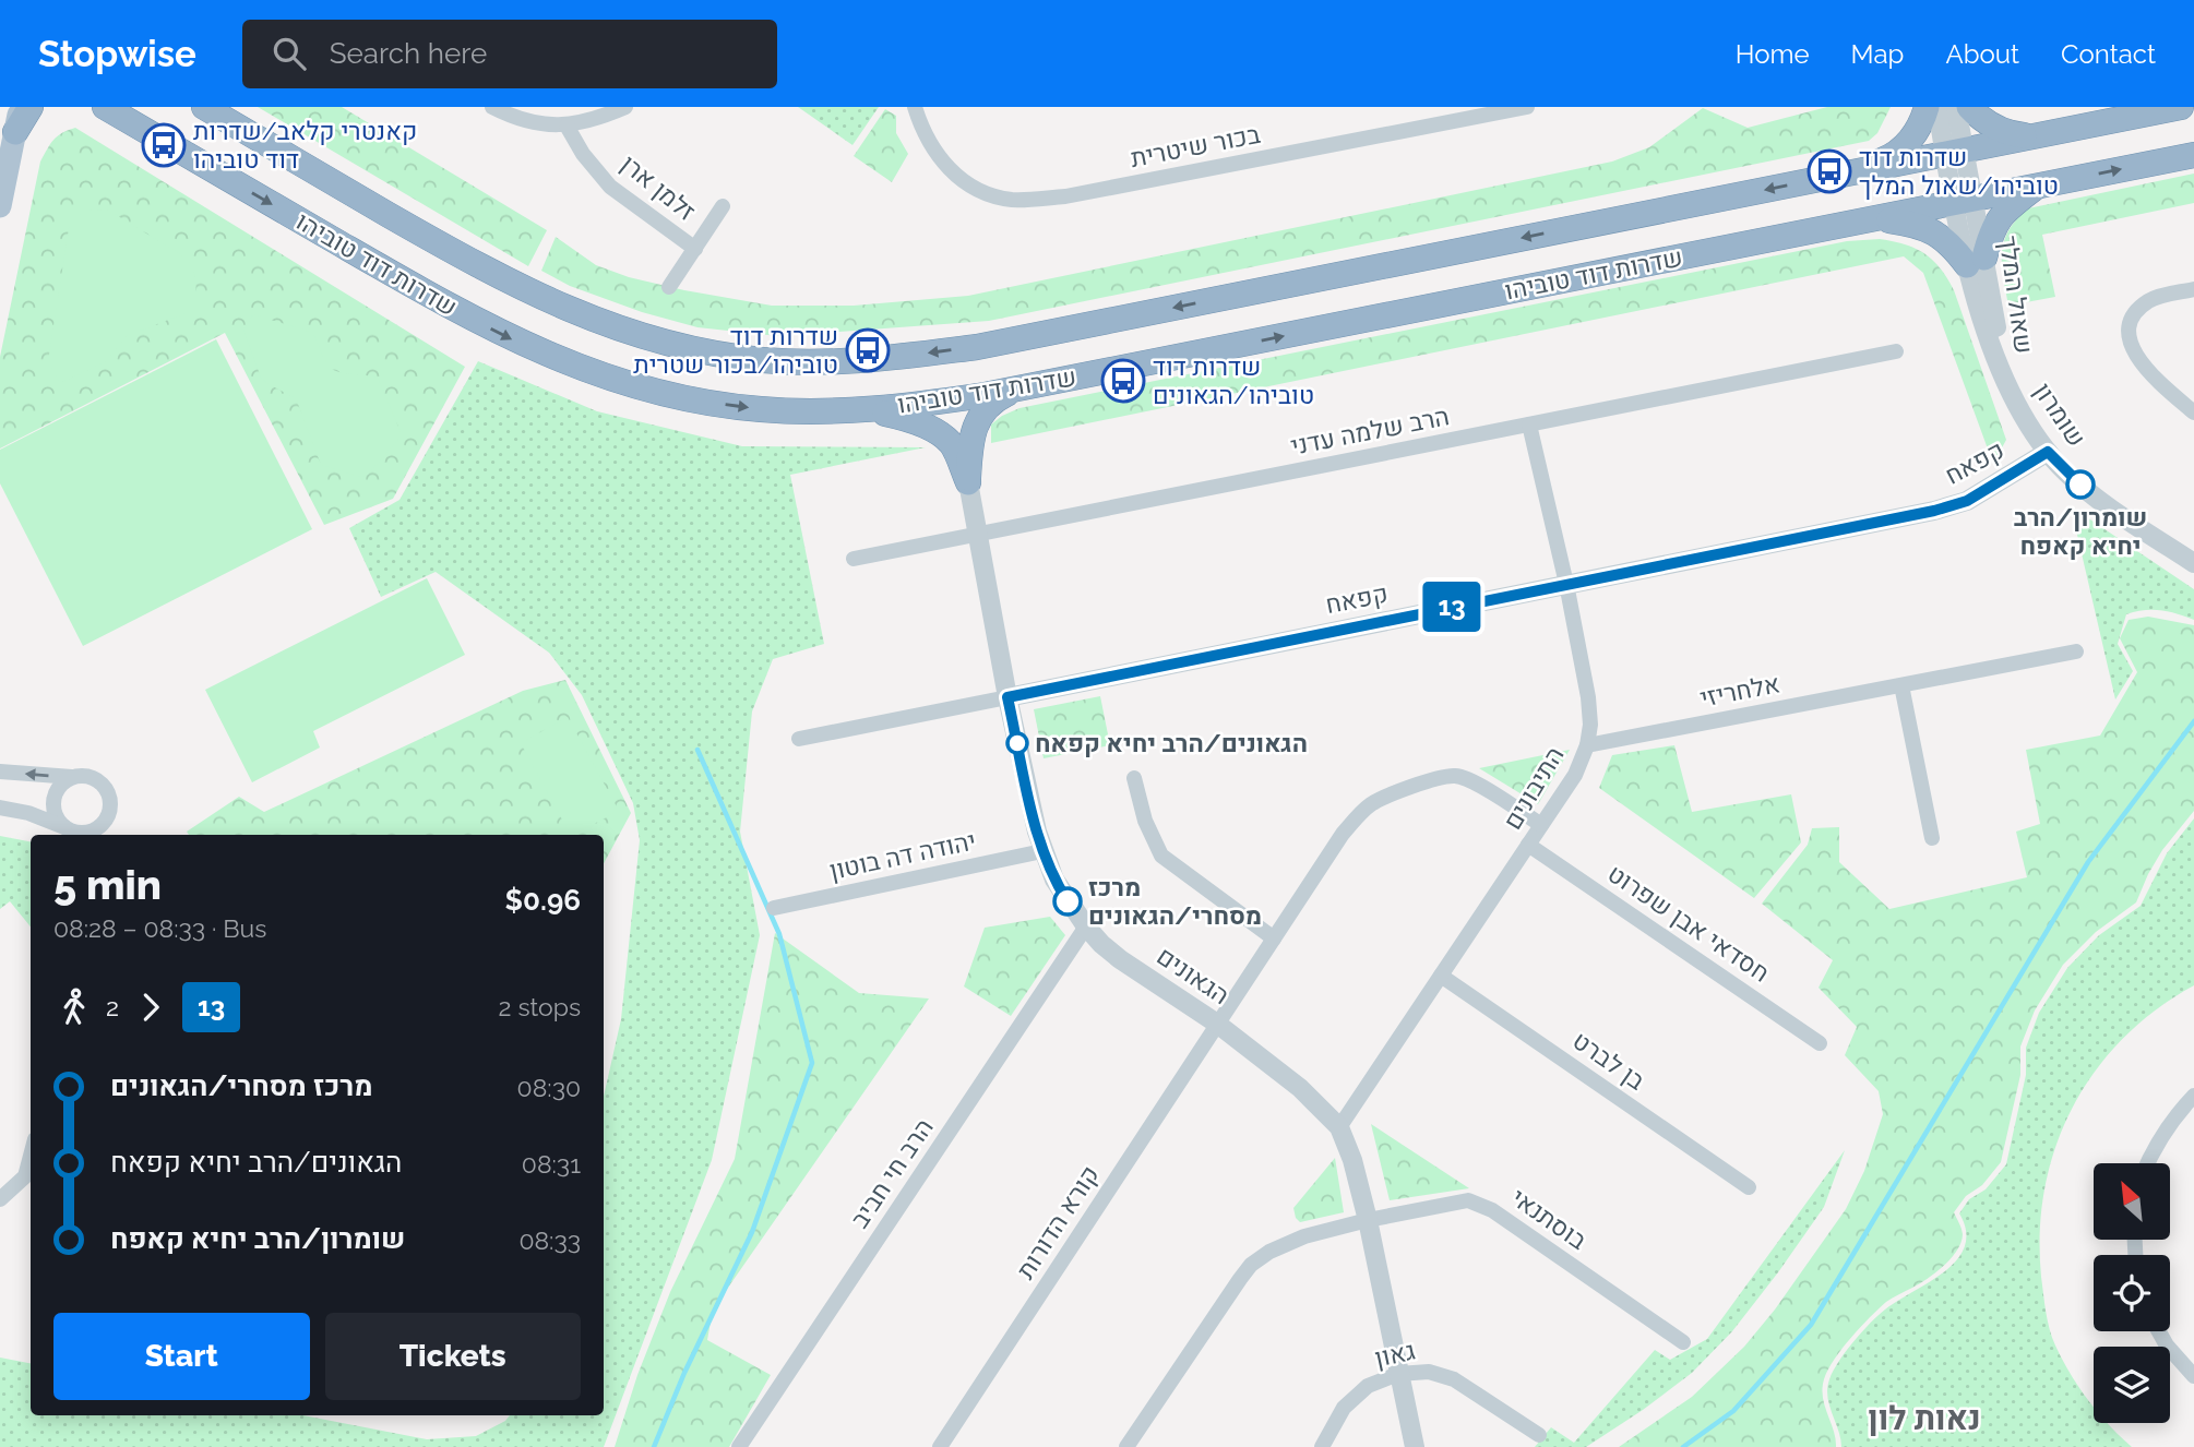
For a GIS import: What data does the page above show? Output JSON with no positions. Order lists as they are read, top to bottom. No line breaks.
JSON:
{"streets":{"highway":["שדרות דוד טוביהו"],"street":["בכור שיטרית","זלמן ארן","שאול המלך","שומרון","הרב שלמה עדני","קפאח","אלחריזי","התיבונים","יהודה דה בוטון","חסדאי אבן שפרוט","הגאונים","בן לברט","הרב חי חביב","בוסתנאי","קורא הדורות","גאון"]},"crossings":[["שדרות דוד טוביהו","שאול המלך"],["שאול המלך","שומרון"],["שומרון","קפאח"],["הרב שלמה עדני","התיבונים"],["הרב שלמה עדני","הגאונים"],["קפאח","התיבונים"],["קפאח","הגאונים"],["אלחריזי","התיבונים"],["התיבונים","חסדאי אבן שפרוט"],["התיבונים","הגאונים"],["התיבונים","בן לברט"],["התיבונים","קורא הדורות"],["יהודה דה בוטון","הגאונים"],["הגאונים","הרב חי חביב"],["הגאונים","בוסתנאי"],["הגאונים","קורא הדורות"],["הגאונים","גאון"]],"districts":["נאות לון"],"places":{"bus stop":["קאנטרי קלאב/שדרות דוד טוביהו","שדרות דוד טוביהו/שאול המלך","שדרות דוד טוביהו/בכור שטרית","שדרות דוד טוביהו/הגאונים"],"other":["שומרון/הרב יחיא קאפח","הגאונים/הרב יחיא קפאח","מרכז מסחרי/הגאונים"]},"lines":["bus line 13"],"north":"top left","page":{"header":"Stopwise","search":"Search here","nav":["Home","Map","About","Contact"],"on_map":"13","heading":["5 min","08:28 – 08:33 · Bus","$0.96"],"legs":["2","13","2 stops"],"list":[{"name":"מרכז מסחרי/הגאונים","value":"08:30"},{"name":"הגאונים/הרב יחיא קפאח","value":"08:31"},{"name":"שומרון/הרב יחיא קאפח","value":"08:33"}],"buttons":["Start","Tickets"]}}
